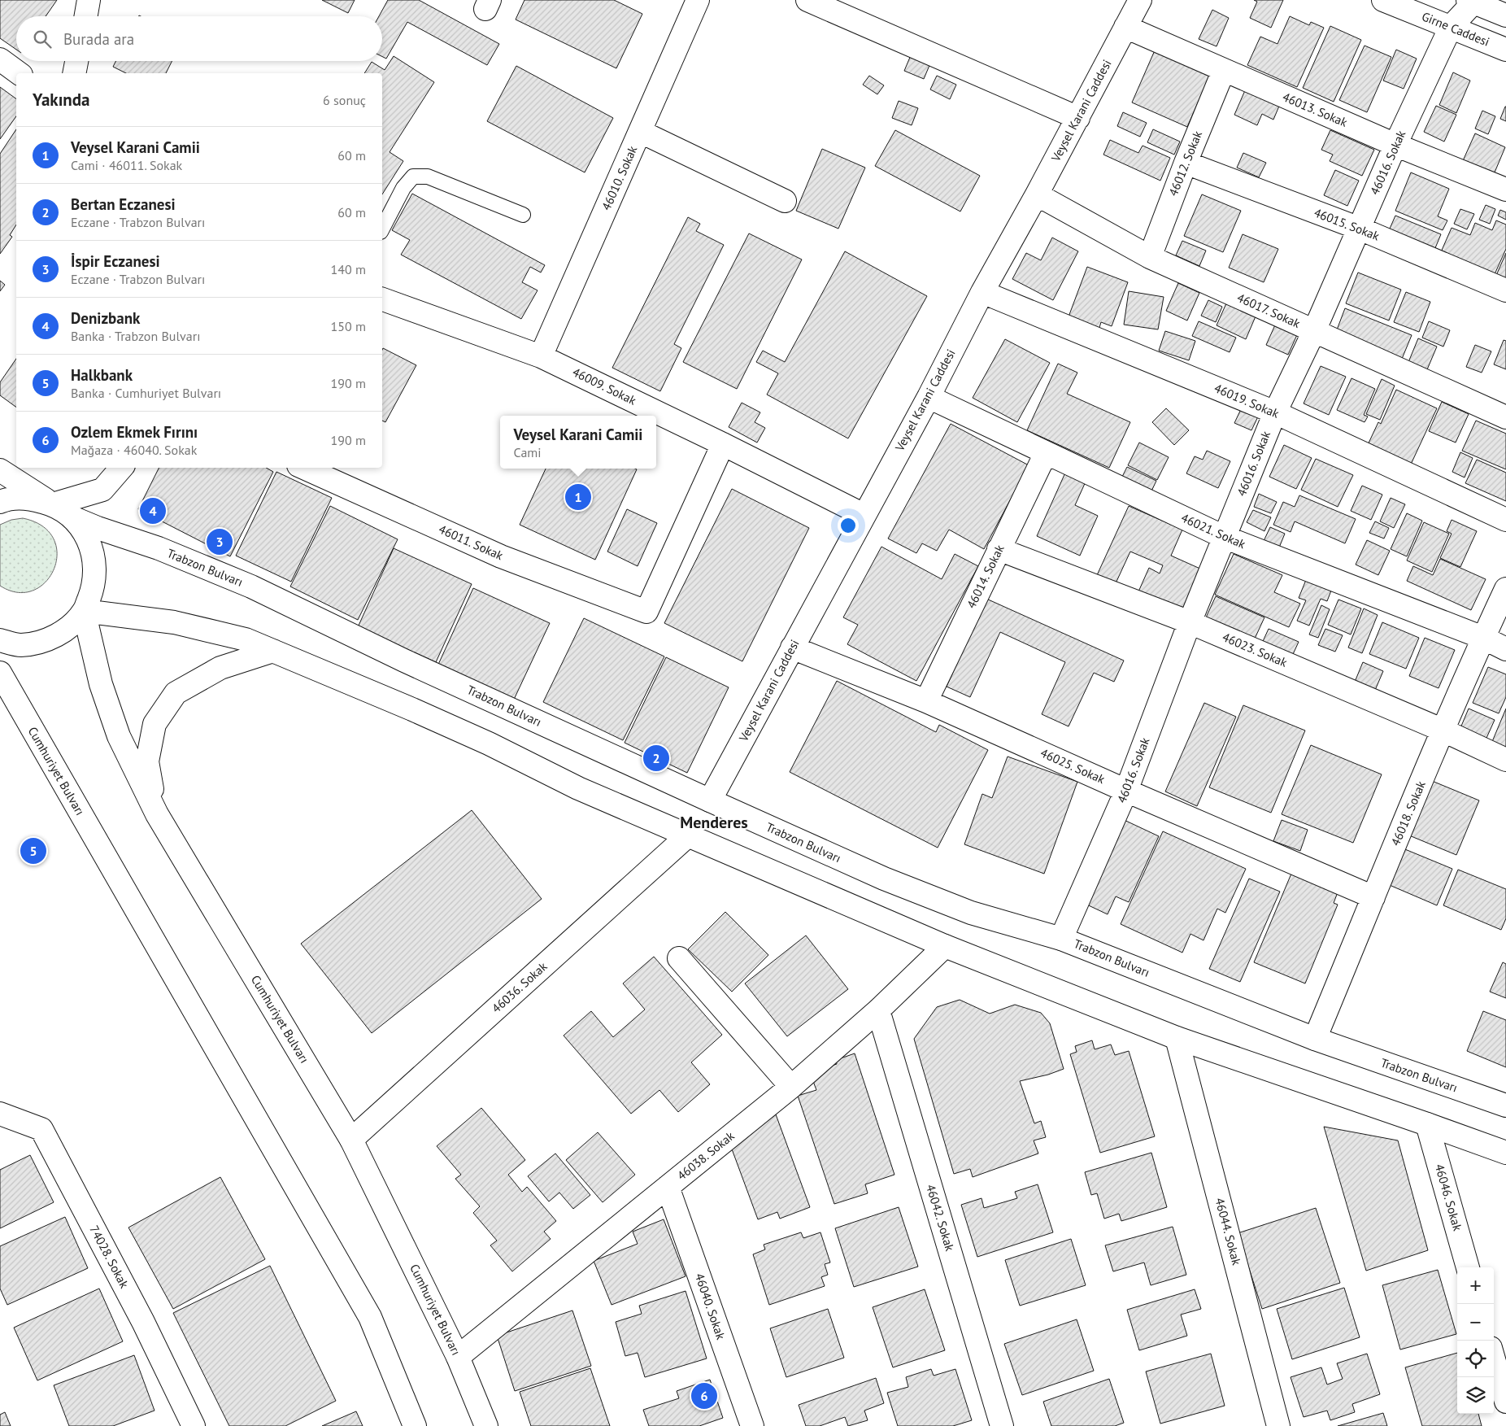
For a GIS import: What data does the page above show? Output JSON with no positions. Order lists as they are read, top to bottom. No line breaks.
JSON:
{"streets":{"street":["Girne Caddesi","46013. Sokak","Veysel Karani Caddesi","46016. Sokak","46012. Sokak","46010. Sokak","46015. Sokak","46017. Sokak","46009. Sokak","46019. Sokak","46021. Sokak","46011. Sokak","Trabzon Bulvarı","46014. Sokak","46023. Sokak","46025. Sokak","Cumhuriyet Bulvarı","46018. Sokak","46036. Sokak","46038. Sokak","46046. Sokak","46042. Sokak","46044. Sokak","74028. Sokak","46040. Sokak"]},"crossings":[["Girne Caddesi","46016. Sokak"],["46013. Sokak","Veysel Karani Caddesi"],["46013. Sokak","46016. Sokak"],["46013. Sokak","46012. Sokak"],["Veysel Karani Caddesi","46017. Sokak"],["Veysel Karani Caddesi","46009. Sokak"],["Veysel Karani Caddesi","46019. Sokak"],["Veysel Karani Caddesi","46021. Sokak"],["Veysel Karani Caddesi","Trabzon Bulvarı"],["Veysel Karani Caddesi","46025. Sokak"],["46016. Sokak","46015. Sokak"],["46016. Sokak","46017. Sokak"],["46016. Sokak","46019. Sokak"],["46016. Sokak","46021. Sokak"],["46016. Sokak","Trabzon Bulvarı"],["46016. Sokak","46023. Sokak"],["46016. Sokak","46025. Sokak"],["46012. Sokak","46015. Sokak"],["46012. Sokak","46017. Sokak"],["46010. Sokak","46009. Sokak"],["46009. Sokak","46011. Sokak"],["46021. Sokak","46014. Sokak"],["46021. Sokak","46018. Sokak"],["Trabzon Bulvarı","46018. Sokak"],["46014. Sokak","46023. Sokak"],["46014. Sokak","46025. Sokak"],["46023. Sokak","46018. Sokak"],["46025. Sokak","46018. Sokak"],["Cumhuriyet Bulvarı","46036. Sokak"],["Cumhuriyet Bulvarı","46038. Sokak"],["46038. Sokak","46042. Sokak"],["46038. Sokak","46040. Sokak"]],"districts":["Menderes"],"page":{"search":"Burada ara","heading":["Yakında","6 sonuç"],"list":[{"mark":"1","name":"Veysel Karani Camii","note":"Cami · 46011. Sokak","value":"60 m"},{"mark":"2","name":"Bertan Eczanesi","note":"Eczane · Trabzon Bulvarı","value":"60 m"},{"mark":"3","name":"İspir Eczanesi","note":"Eczane · Trabzon Bulvarı","value":"140 m"},{"mark":"4","name":"Denizbank","note":"Banka · Trabzon Bulvarı","value":"150 m"},{"mark":"5","name":"Halkbank","note":"Banka · Cumhuriyet Bulvarı","value":"190 m"},{"mark":"6","name":"Ozlem Ekmek Fırını","note":"Mağaza · 46040. Sokak","value":"190 m"}],"popup":["Veysel Karani Camii","Cami"],"pins":["1","4","3","2","5","6"],"map_buttons":["+","−"]}}
